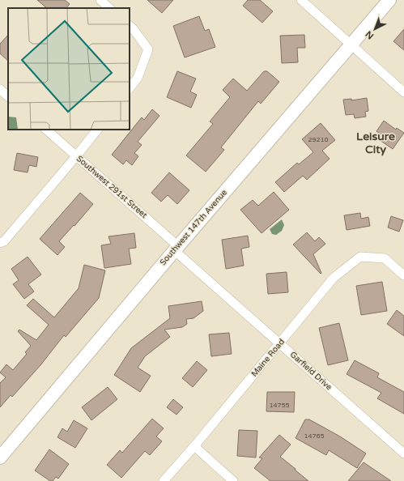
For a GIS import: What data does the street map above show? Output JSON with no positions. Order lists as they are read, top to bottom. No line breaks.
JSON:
{"streets":{"street":["Southwest 291st Street","Southwest 147th Avenue","Maine Road","Garfield Drive"]},"crossings":[["Southwest 291st Street","Southwest 147th Avenue"],["Southwest 291st Street","Garfield Drive"],["Southwest 147th Avenue","Garfield Drive"],["Maine Road","Garfield Drive"]],"districts":["Leisure City"],"house_numbers":["29210","14755","14765"],"north":"bottom left"}
